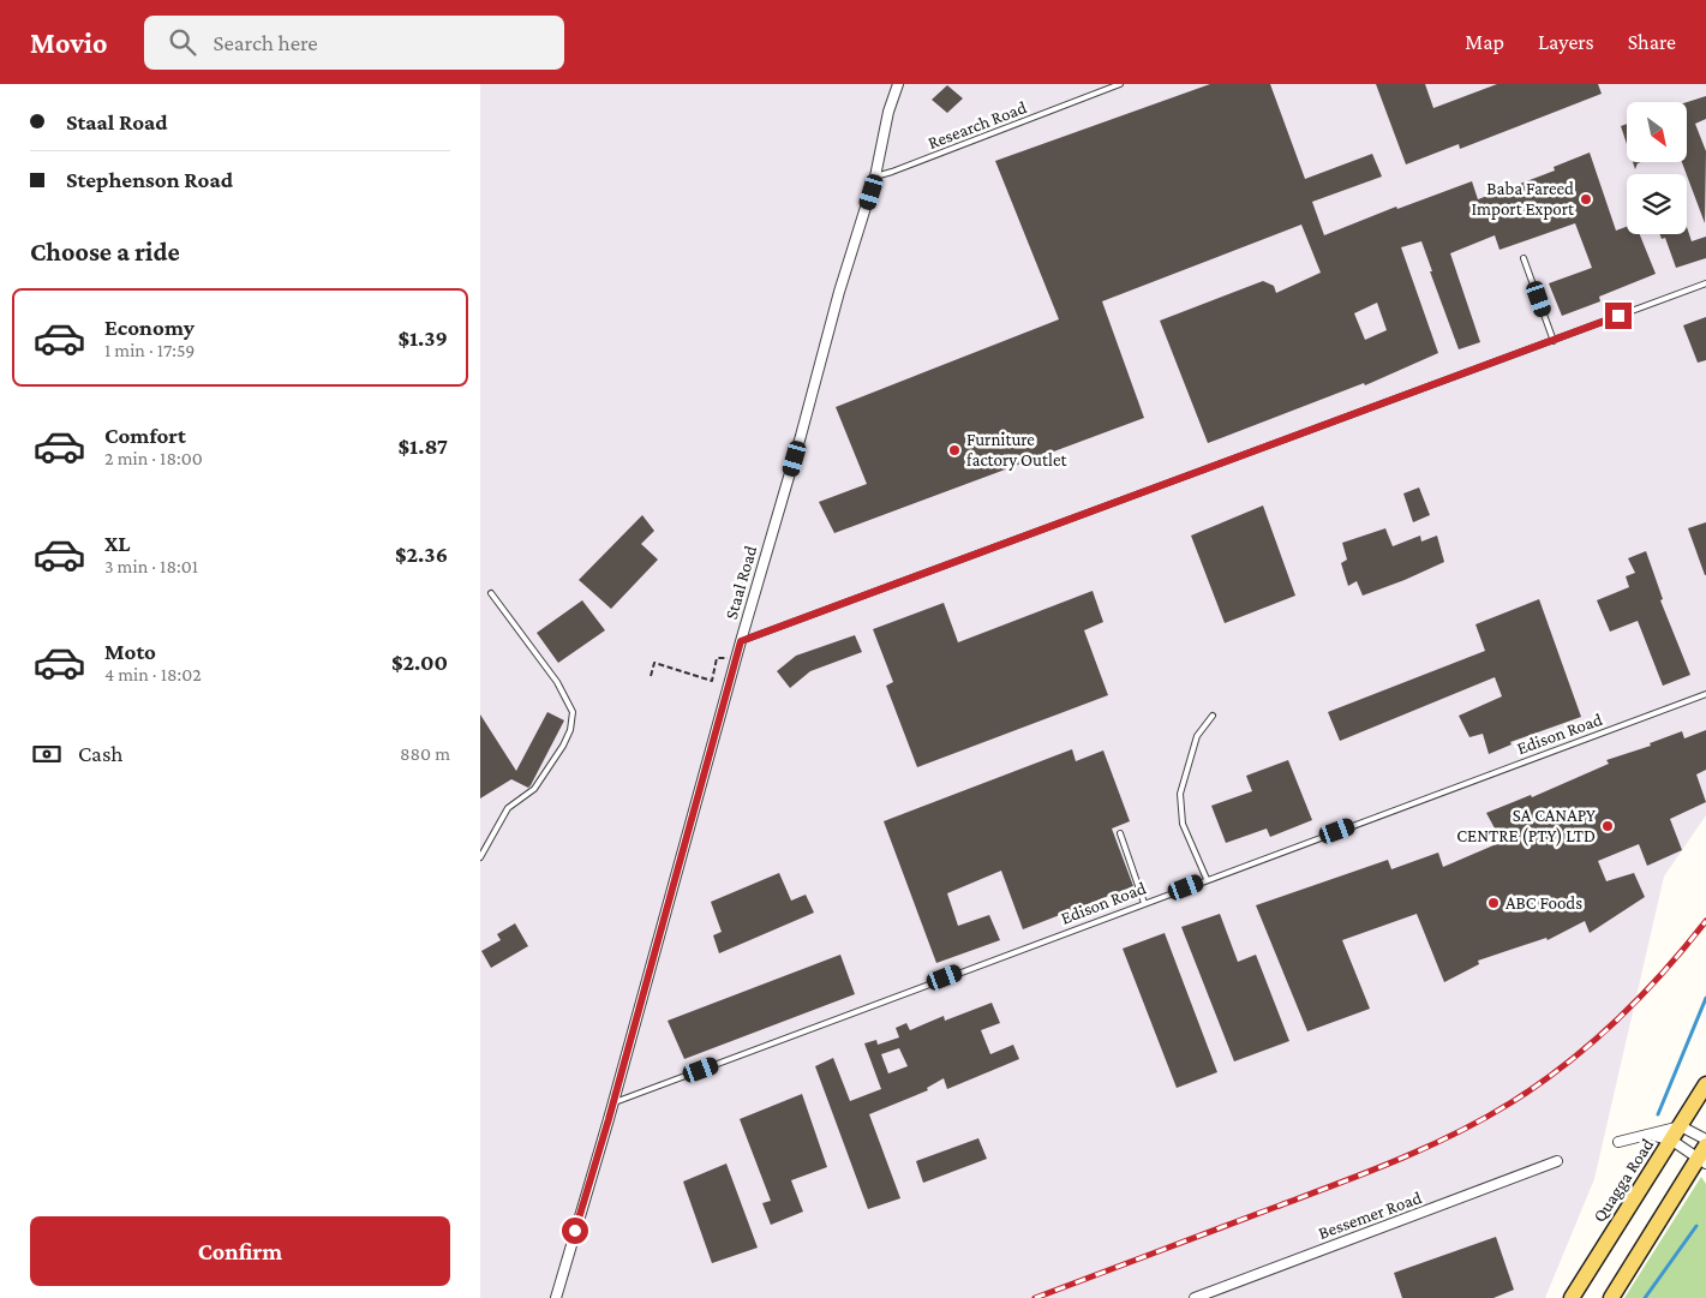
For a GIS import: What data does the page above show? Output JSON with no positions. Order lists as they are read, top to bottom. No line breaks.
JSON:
{"streets":{"main road":["Quagga Road"],"street":["Staal Road","Bessemer Road"],"lane":["Research Road","Edison Road"]},"crossings":[["Research Road","Staal Road"],["Staal Road","Edison Road"]],"places":["Baba Fareed Import Export","Furniture factory Outlet","SA CANAPY CENTRE (PTY) LTD","ABC Foods"],"north":"bottom right","page":{"header":"Movio","search":"Search here","nav":["Map","Layers","Share"],"banner":["Staal Road","Stephenson Road"],"heading":"Choose a ride","list":[{"name":"Economy","note":"1 min · 17:59","value":"$1.39"},{"name":"Comfort","note":"2 min · 18:00","value":"$1.87"},{"name":"XL","note":"3 min · 18:01","value":"$2.36"},{"name":"Moto","note":"4 min · 18:02","value":"$2.00"}],"pay":["Cash","880 m"],"buttons":"Confirm"}}
